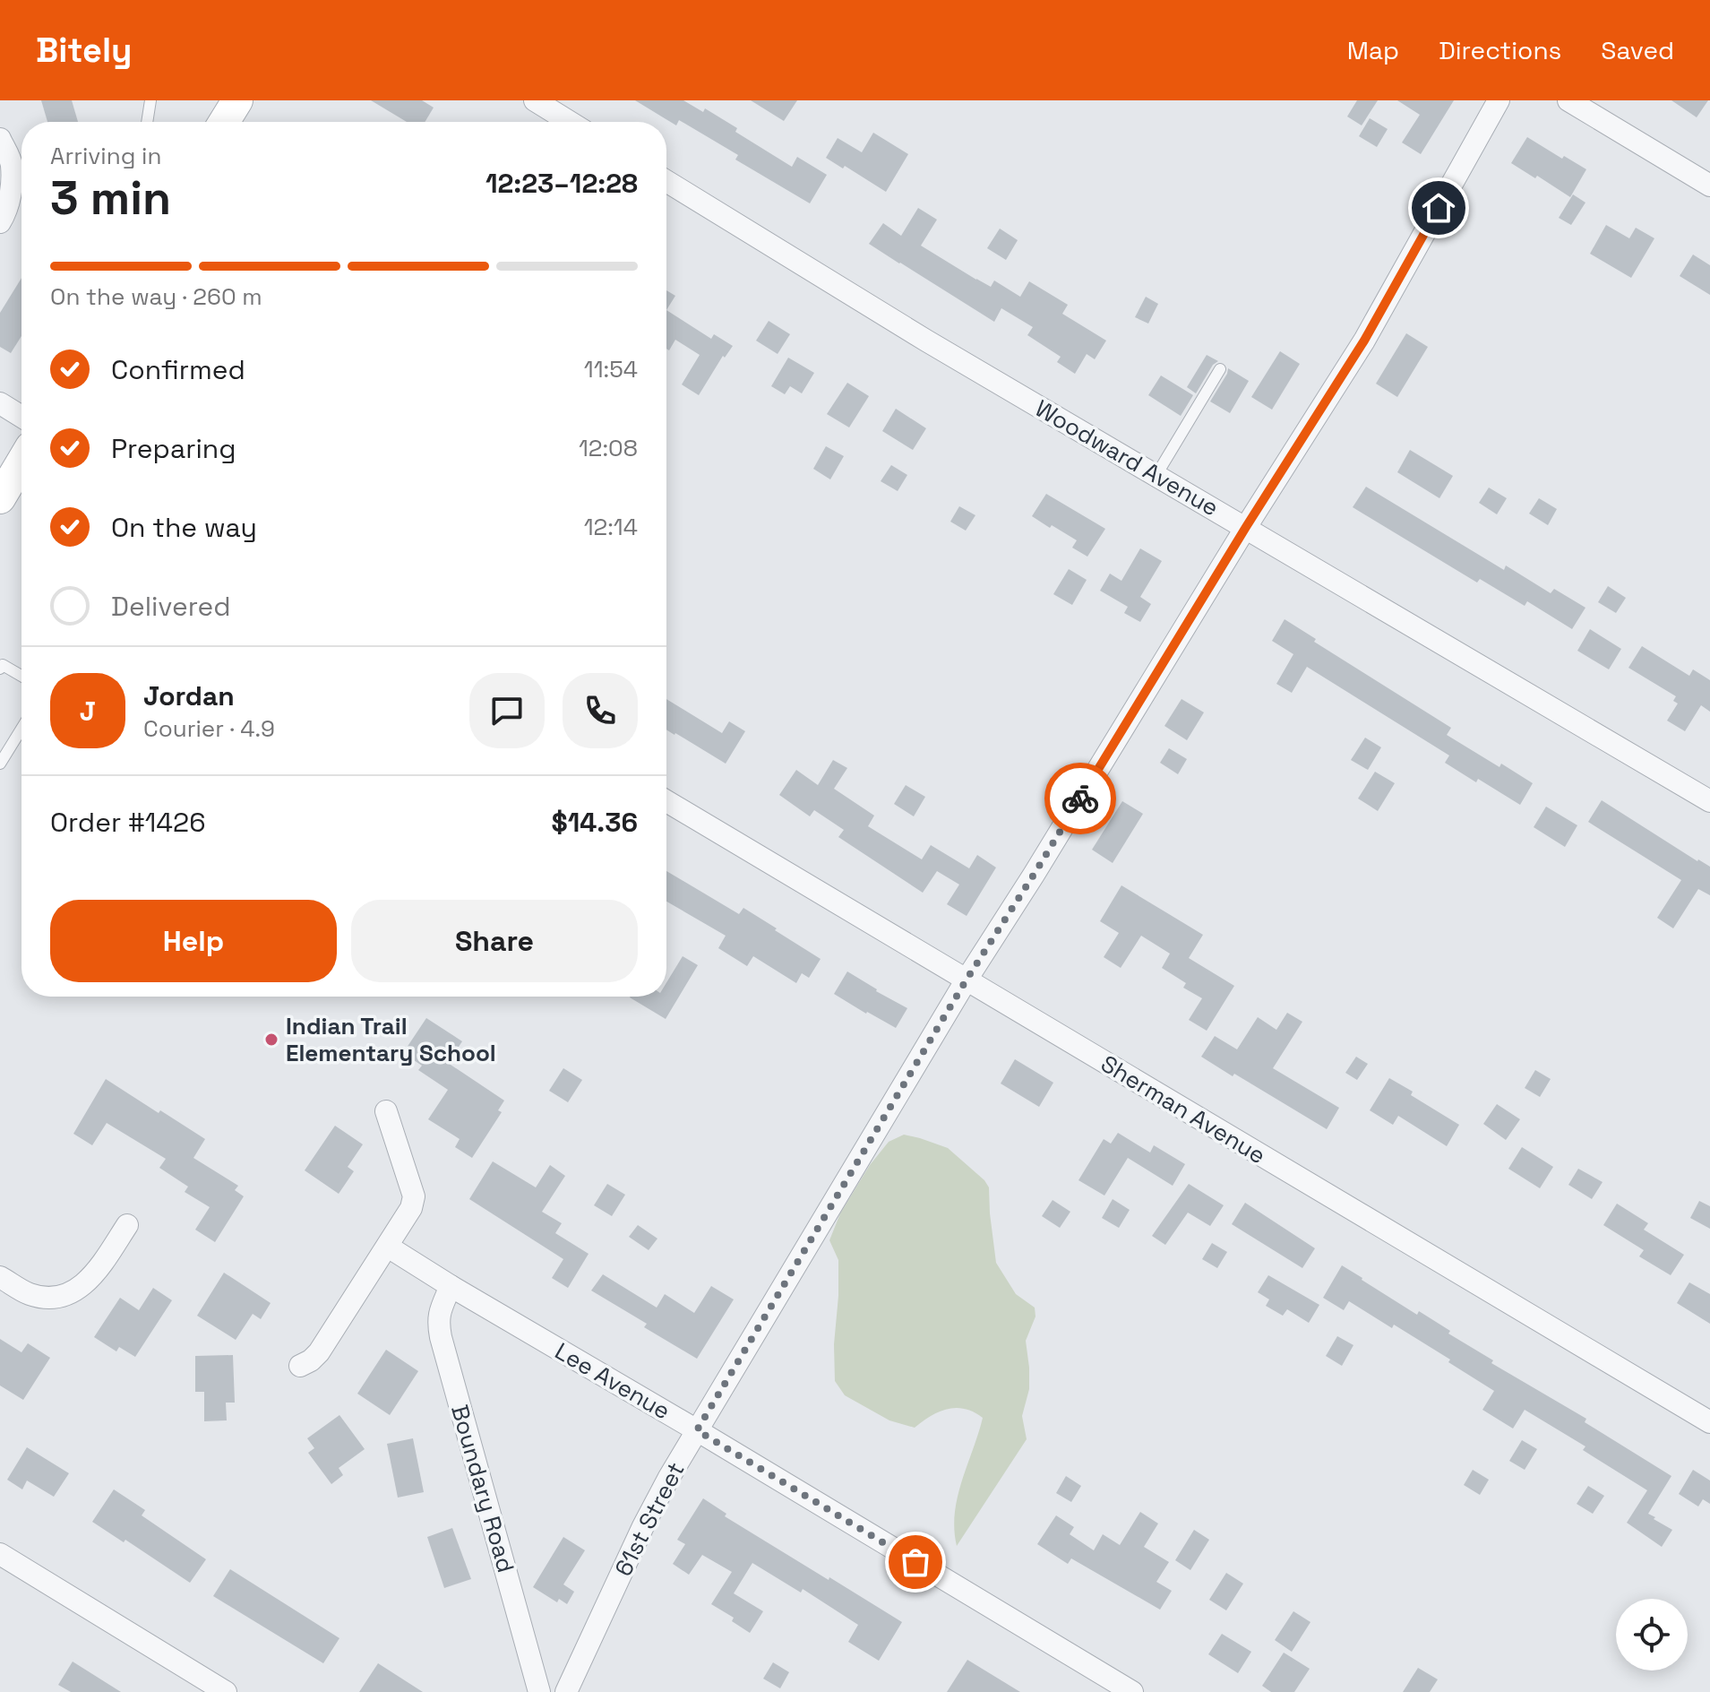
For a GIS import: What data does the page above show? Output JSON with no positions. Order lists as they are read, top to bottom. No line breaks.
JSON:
{"streets":{"street":["Woodward Avenue","Sherman Avenue","Lee Avenue","Boundary Road","61st Street"]},"crossings":[["Woodward Avenue","61st Street"],["Sherman Avenue","61st Street"],["Lee Avenue","Boundary Road"],["Lee Avenue","61st Street"]],"places":["Indian Trail Elementary School"],"page":{"header":"Bitely","nav":["Map","Directions","Saved"],"heading":["3 min","Arriving in","12:23–12:28"],"panel":["Jordan","Courier · 4.9","Order #1426","$14.36"],"bar":"On the way · 260 m","list":[["Confirmed","11:54"],["Preparing","12:08"],["On the way","12:14"],"Delivered"],"round":"J","buttons":["Help","Share"]}}
